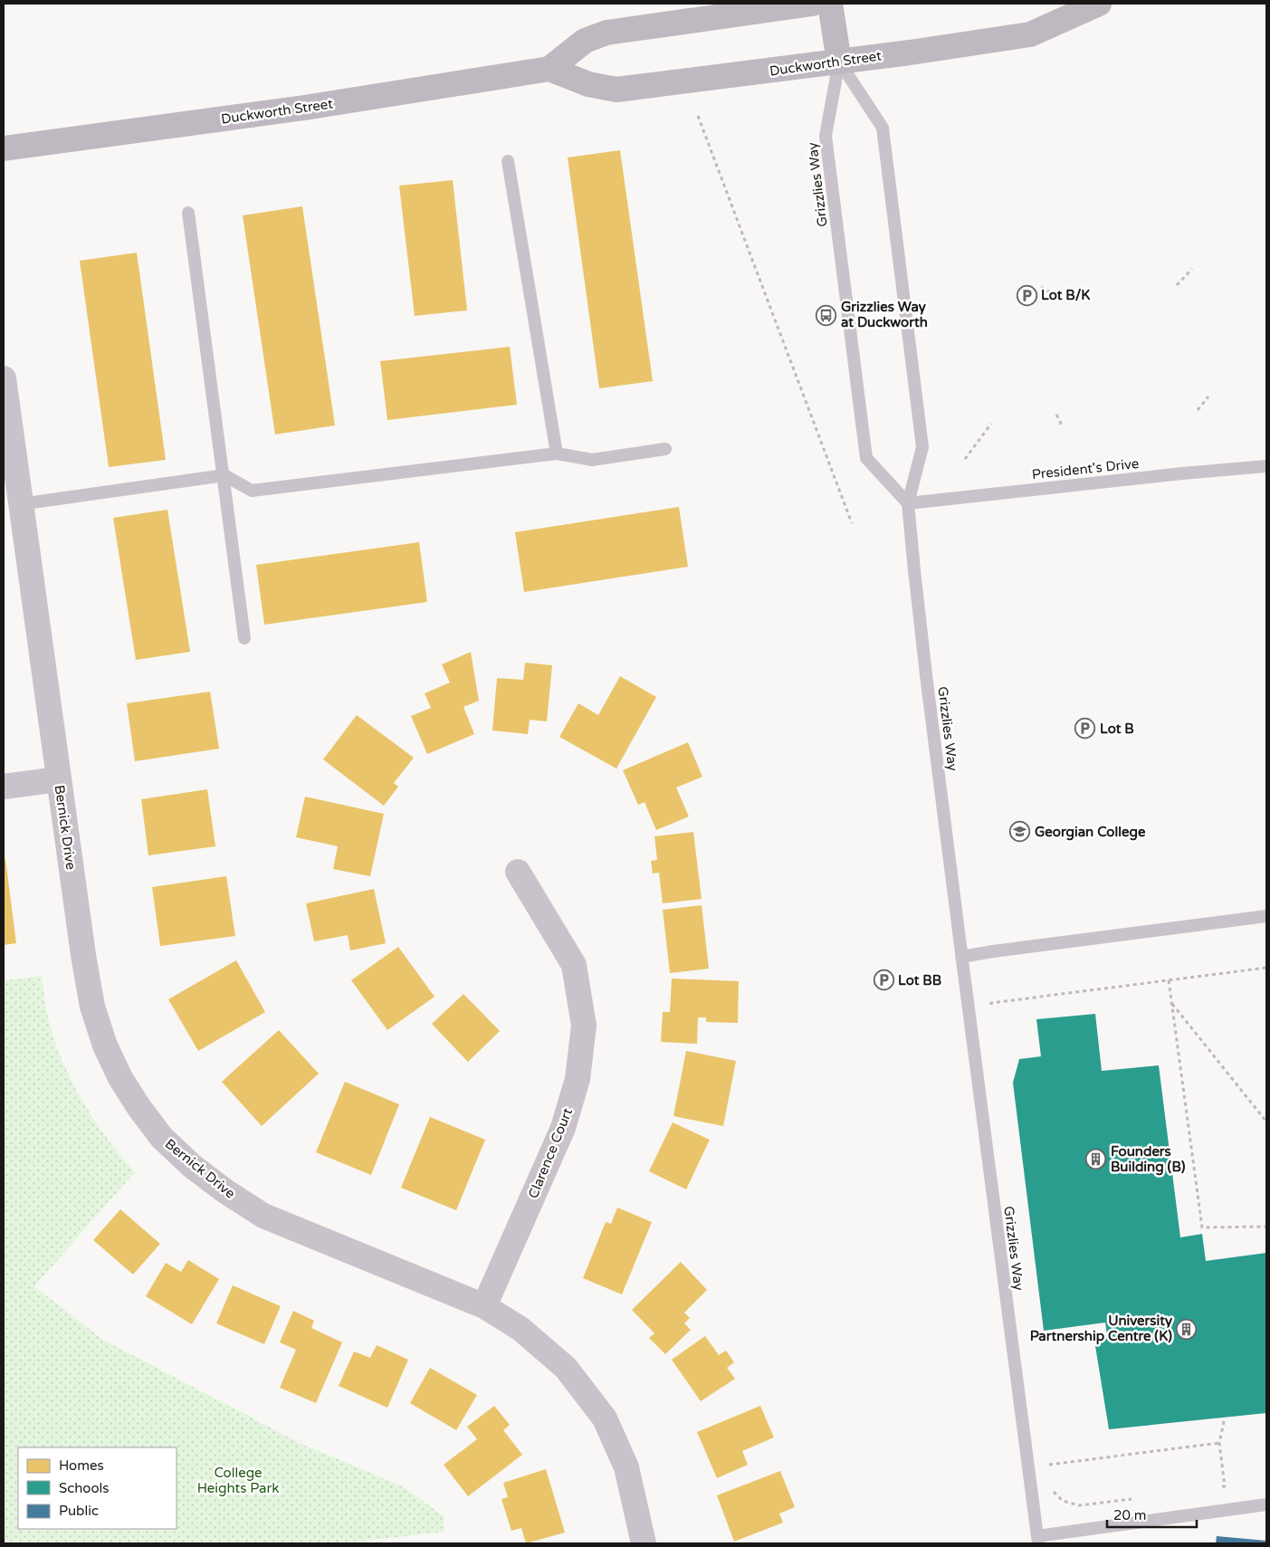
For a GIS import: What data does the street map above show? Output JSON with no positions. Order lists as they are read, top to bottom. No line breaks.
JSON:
{"streets":{"main road":["Duckworth Street"],"street":["Bernick Drive","Clarence Court"],"lane":["Grizzlies Way","President's Drive"]},"crossings":[["Duckworth Street","Grizzlies Way"],["Grizzlies Way","President's Drive"],["Bernick Drive","Clarence Court"]],"parks":["College Heights Park"],"places":{"parking":["Lot B/K","Lot B","Lot BB"],"bus stop":["Grizzlies Way at Duckworth"],"school or university":["Georgian College"],"building":["Founders Building (B)","University Partnership Centre (K)"]},"legend":["Homes","Schools","Public"],"scale_bar":"20 m"}
